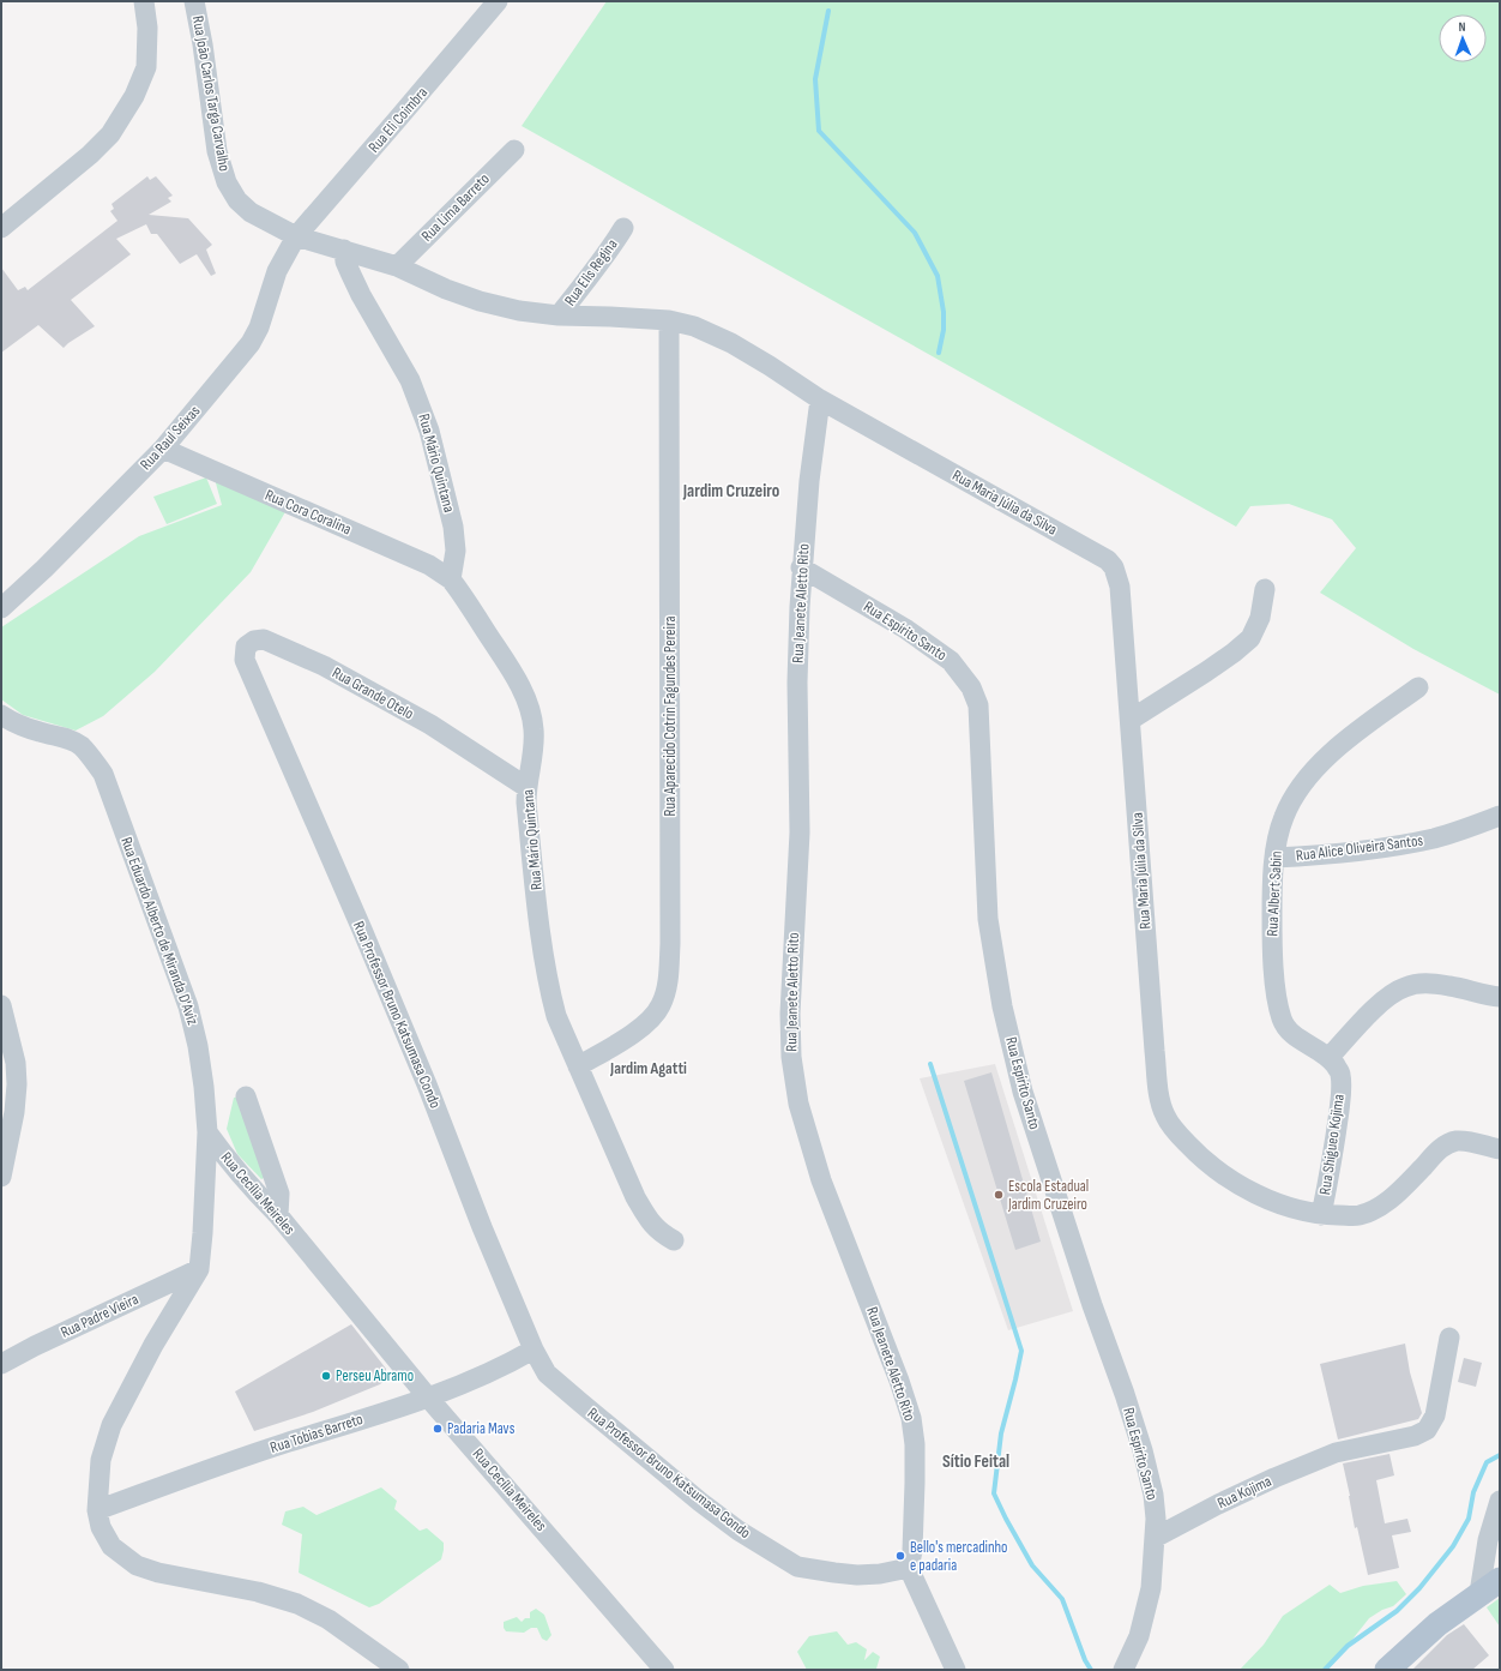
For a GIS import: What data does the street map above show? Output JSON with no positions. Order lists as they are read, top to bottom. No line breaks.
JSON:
{"streets":{"street":["Rua João Carlos Targa Carvalho","Rua Eli Coimbra","Rua Lima Barreto","Rua Elis Regina","Rua Raul Seixas","Rua Mário Quintana","Rua Maria Júlia da Silva","Rua Cora Coralina","Rua Jeanete Aletto Rito","Rua Espírito Santo","Rua Grande Otelo","Rua Aparecido Cotrin Fagundes Pereira","Rua Alice Oliveira Santos","Rua Albert Sabin","Rua Eduardo Alberto de Miranda D'Aviz","Rua Professor Bruno Katsumasa Condo","Rua Shigueo Kojima","Rua Cecília Meireles","Rua Padre Vieira","Rua Tobias Barreto","Rua Professor Bruno Katsumasa Gondo","Rua Kojima"]},"crossings":[["Rua João Carlos Targa Carvalho","Rua Eli Coimbra"],["Rua João Carlos Targa Carvalho","Rua Lima Barreto"],["Rua João Carlos Targa Carvalho","Rua Elis Regina"],["Rua João Carlos Targa Carvalho","Rua Raul Seixas"],["Rua João Carlos Targa Carvalho","Rua Mário Quintana"],["Rua João Carlos Targa Carvalho","Rua Maria Júlia da Silva"],["Rua Eli Coimbra","Rua Raul Seixas"],["Rua Elis Regina","Rua Maria Júlia da Silva"],["Rua Raul Seixas","Rua Cora Coralina"],["Rua Mário Quintana","Rua Cora Coralina"],["Rua Mário Quintana","Rua Grande Otelo"],["Rua Mário Quintana","Rua Aparecido Cotrin Fagundes Pereira"],["Rua Maria Júlia da Silva","Rua Jeanete Aletto Rito"],["Rua Maria Júlia da Silva","Rua Aparecido Cotrin Fagundes Pereira"],["Rua Maria Júlia da Silva","Rua Shigueo Kojima"],["Rua Jeanete Aletto Rito","Rua Espírito Santo"],["Rua Jeanete Aletto Rito","Rua Professor Bruno Katsumasa Gondo"],["Rua Espírito Santo","Rua Kojima"],["Rua Grande Otelo","Rua Professor Bruno Katsumasa Condo"],["Rua Alice Oliveira Santos","Rua Albert Sabin"],["Rua Albert Sabin","Rua Shigueo Kojima"],["Rua Eduardo Alberto de Miranda D'Aviz","Rua Cecília Meireles"],["Rua Eduardo Alberto de Miranda D'Aviz","Rua Padre Vieira"],["Rua Professor Bruno Katsumasa Condo","Rua Tobias Barreto"],["Rua Professor Bruno Katsumasa Condo","Rua Professor Bruno Katsumasa Gondo"],["Rua Cecília Meireles","Rua Tobias Barreto"],["Rua Tobias Barreto","Rua Professor Bruno Katsumasa Gondo"]],"districts":["Jardim Cruzeiro","Jardim Agatti","Sítio Feital"],"places":["Escola Estadual Jardim Cruzeiro","Perseu Abramo","Padaria Mavs","Bello's mercadinho e padaria"],"north":"top"}
